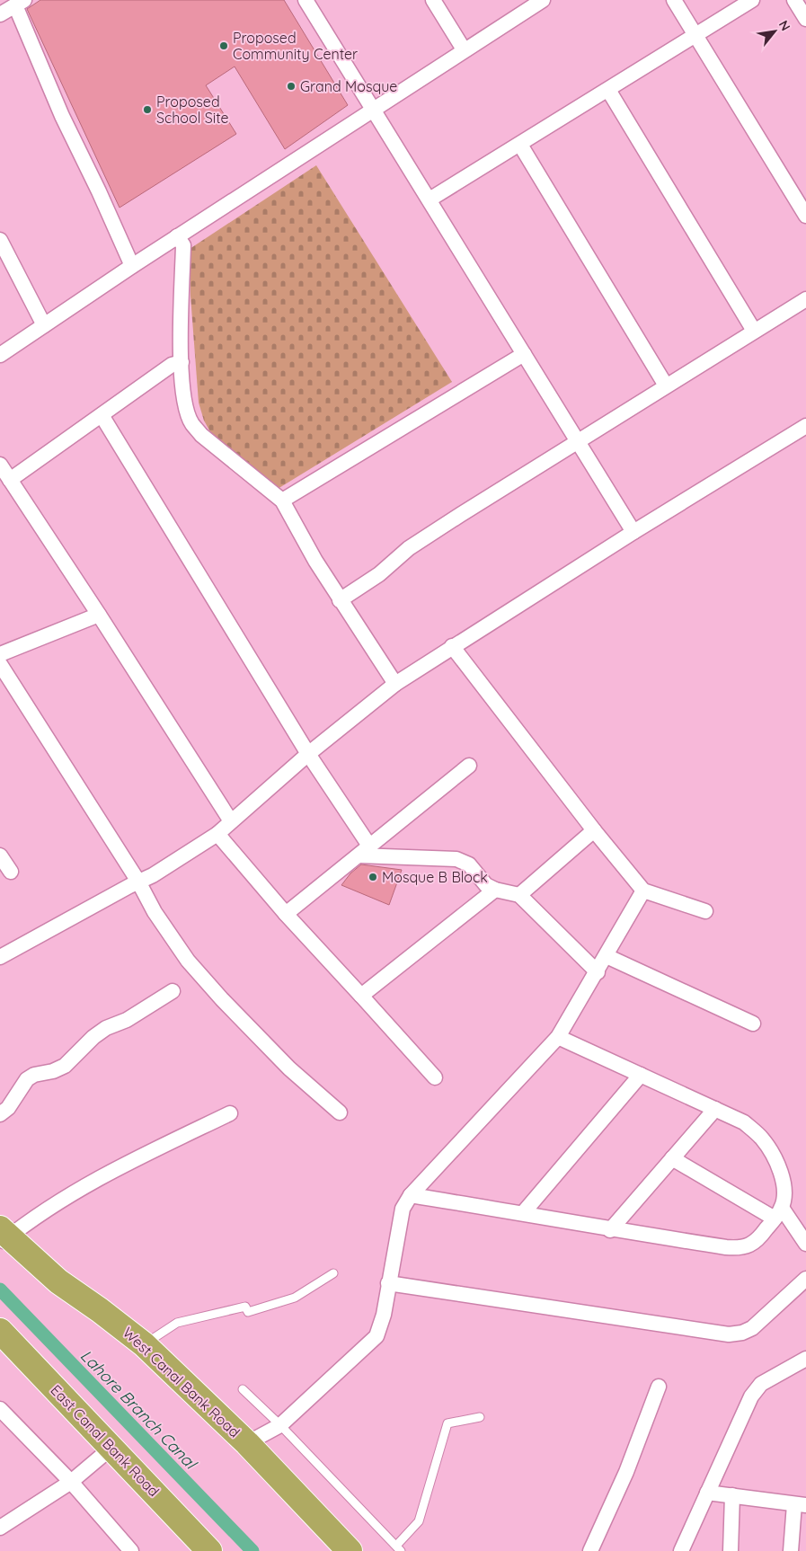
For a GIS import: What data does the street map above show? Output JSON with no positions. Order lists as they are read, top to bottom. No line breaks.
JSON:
{"streets":{"highway":["West Canal Bank Road","East Canal Bank Road"]},"water":["Lahore Branch Canal"],"places":["Proposed Community Center","Grand Mosque","Proposed School Site","Mosque B Block"],"north":"top right"}
